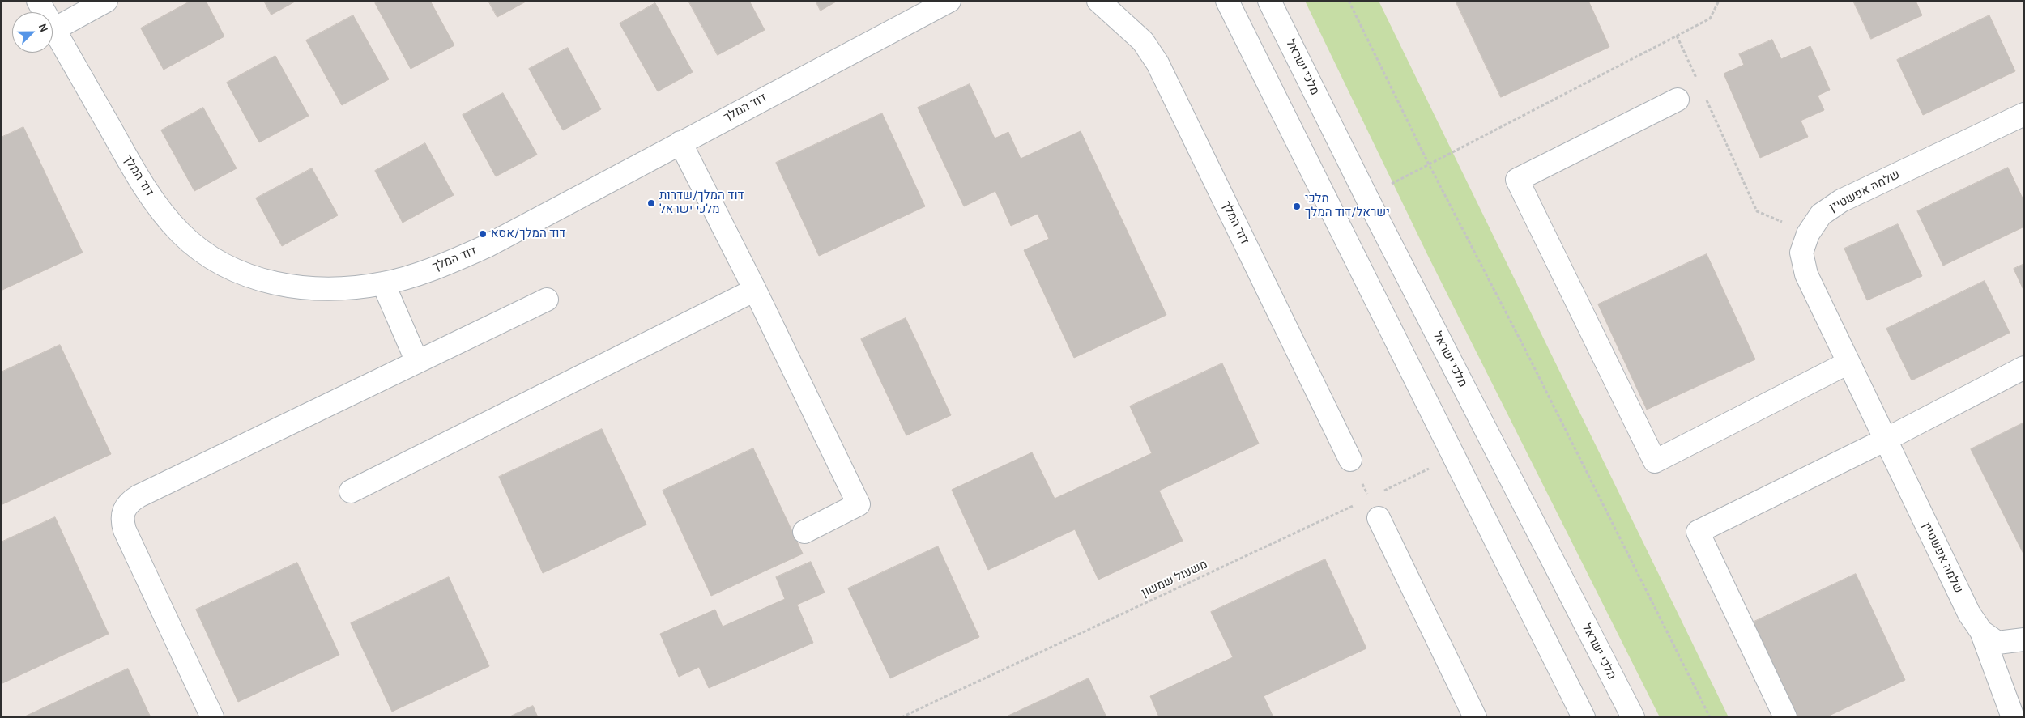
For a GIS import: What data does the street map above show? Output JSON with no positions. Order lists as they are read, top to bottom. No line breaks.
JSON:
{"streets":{"street":["מלכי ישראל","דוד המלך","שלמה אפשטיין"],"path":["משעול שמשון"]},"places":["דוד המלך/שדרות מלכי ישראל","מלכי ישראל/דוד המלך","דוד המלך/אסא"],"north":"top right"}
